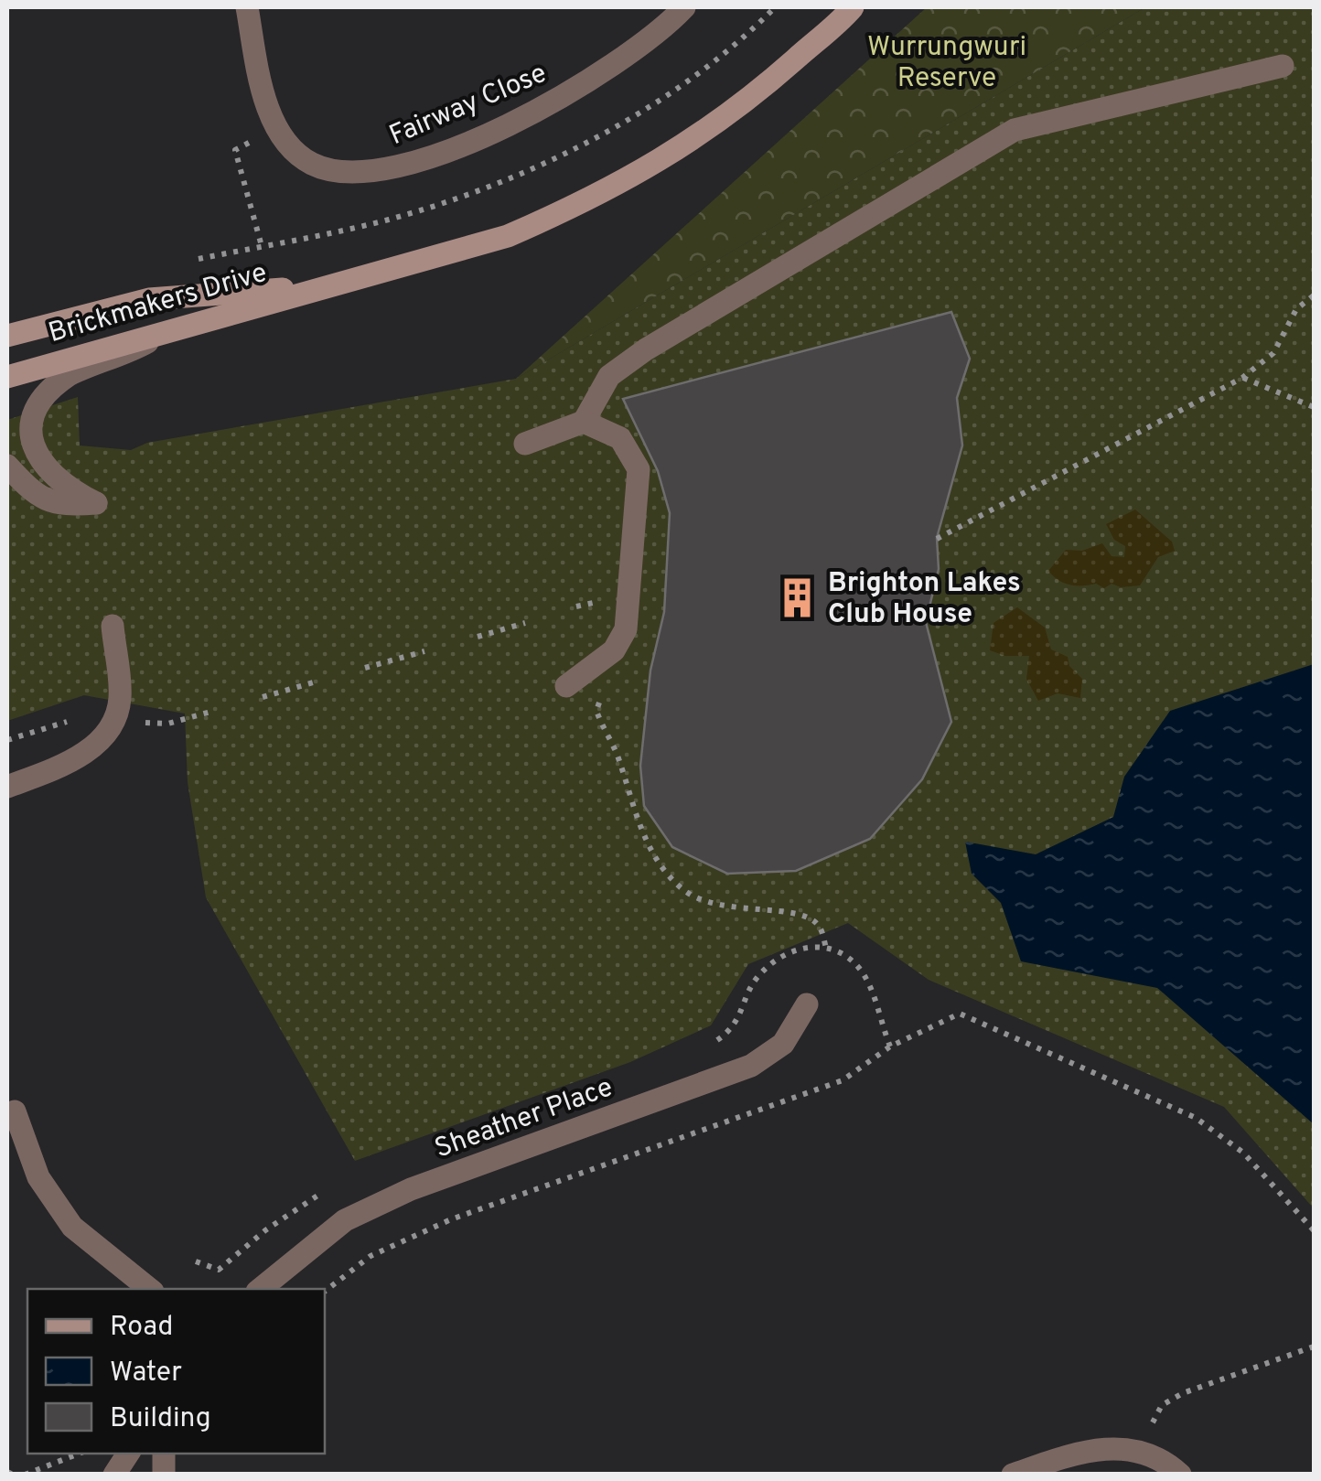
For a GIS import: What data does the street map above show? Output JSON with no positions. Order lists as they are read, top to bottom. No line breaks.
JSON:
{"streets":{"street":["Fairway Close","Brickmakers Drive","Sheather Place"]},"parks":["Wurrungwuri Reserve"],"places":{"building":["Brighton Lakes Club House"]},"legend":["Road","Water","Building"]}
